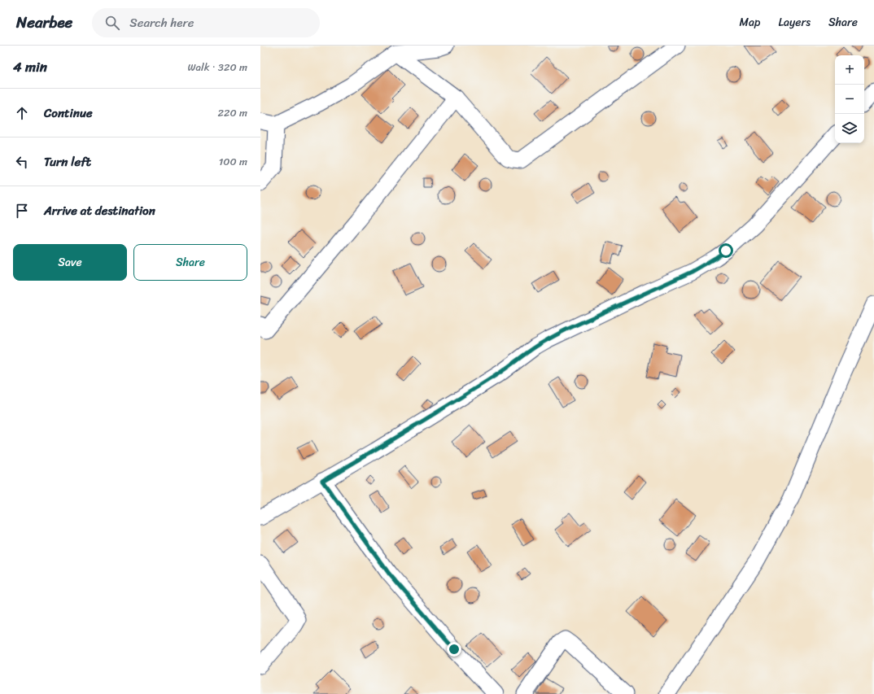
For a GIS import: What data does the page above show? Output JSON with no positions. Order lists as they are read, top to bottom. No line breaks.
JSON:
{"page":{"header":"Nearbee","search":"Search here","nav":["Map","Layers","Share"],"heading":["4 min","Walk · 320 m"],"map_buttons":["+","−"],"list":[["Continue","220 m"],["Turn left","100 m"],"Arrive at destination"],"buttons":["Save","Share"]}}
